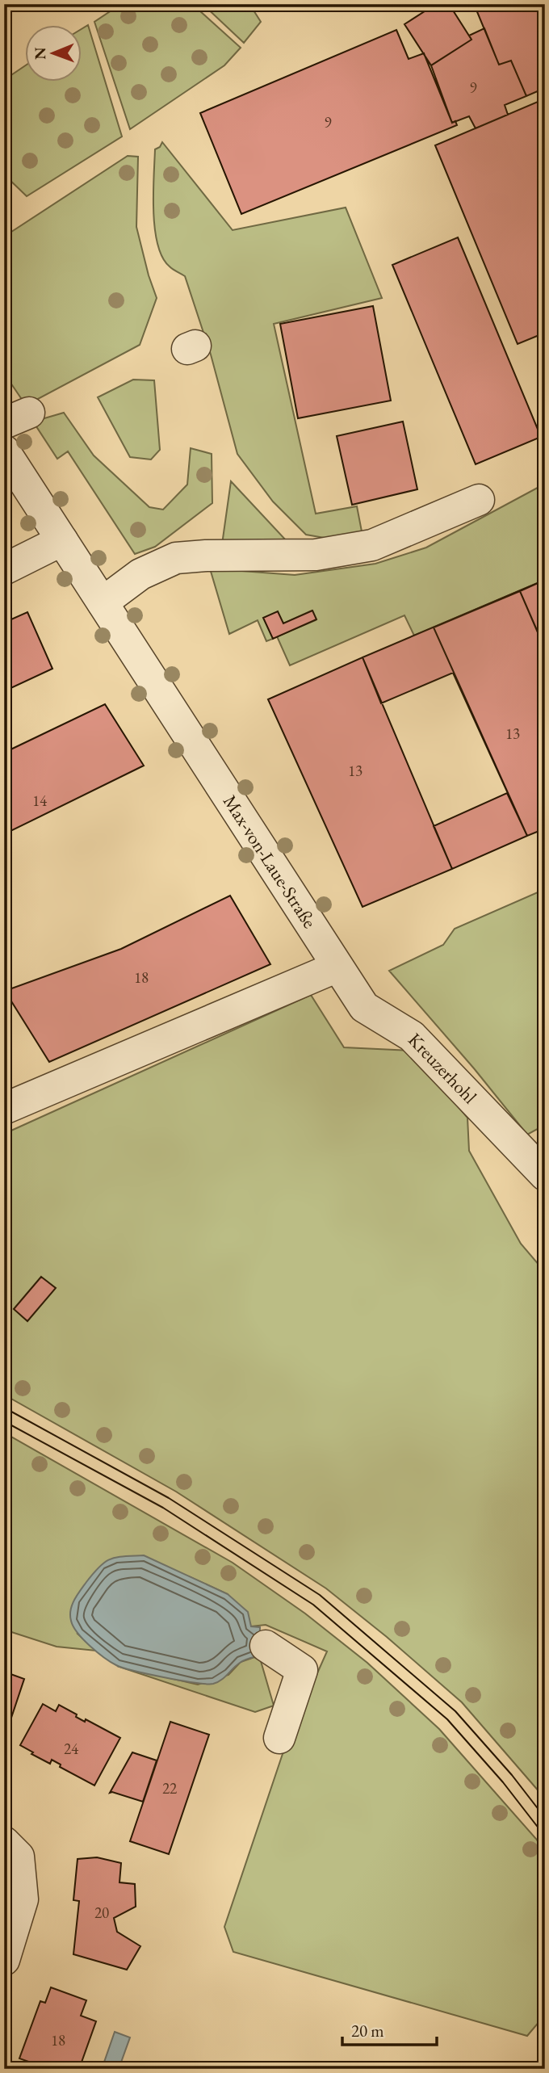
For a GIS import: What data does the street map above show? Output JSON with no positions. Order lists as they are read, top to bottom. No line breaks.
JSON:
{"streets":{"street":["Max-von-Laue-Straße","Kreuzerhohl"]},"crossings":[["Max-von-Laue-Straße","Kreuzerhohl"]],"house_numbers":["9","9","13","13","14","18","24","22","20","18"],"scale_bar":"20 m","north":"left"}
